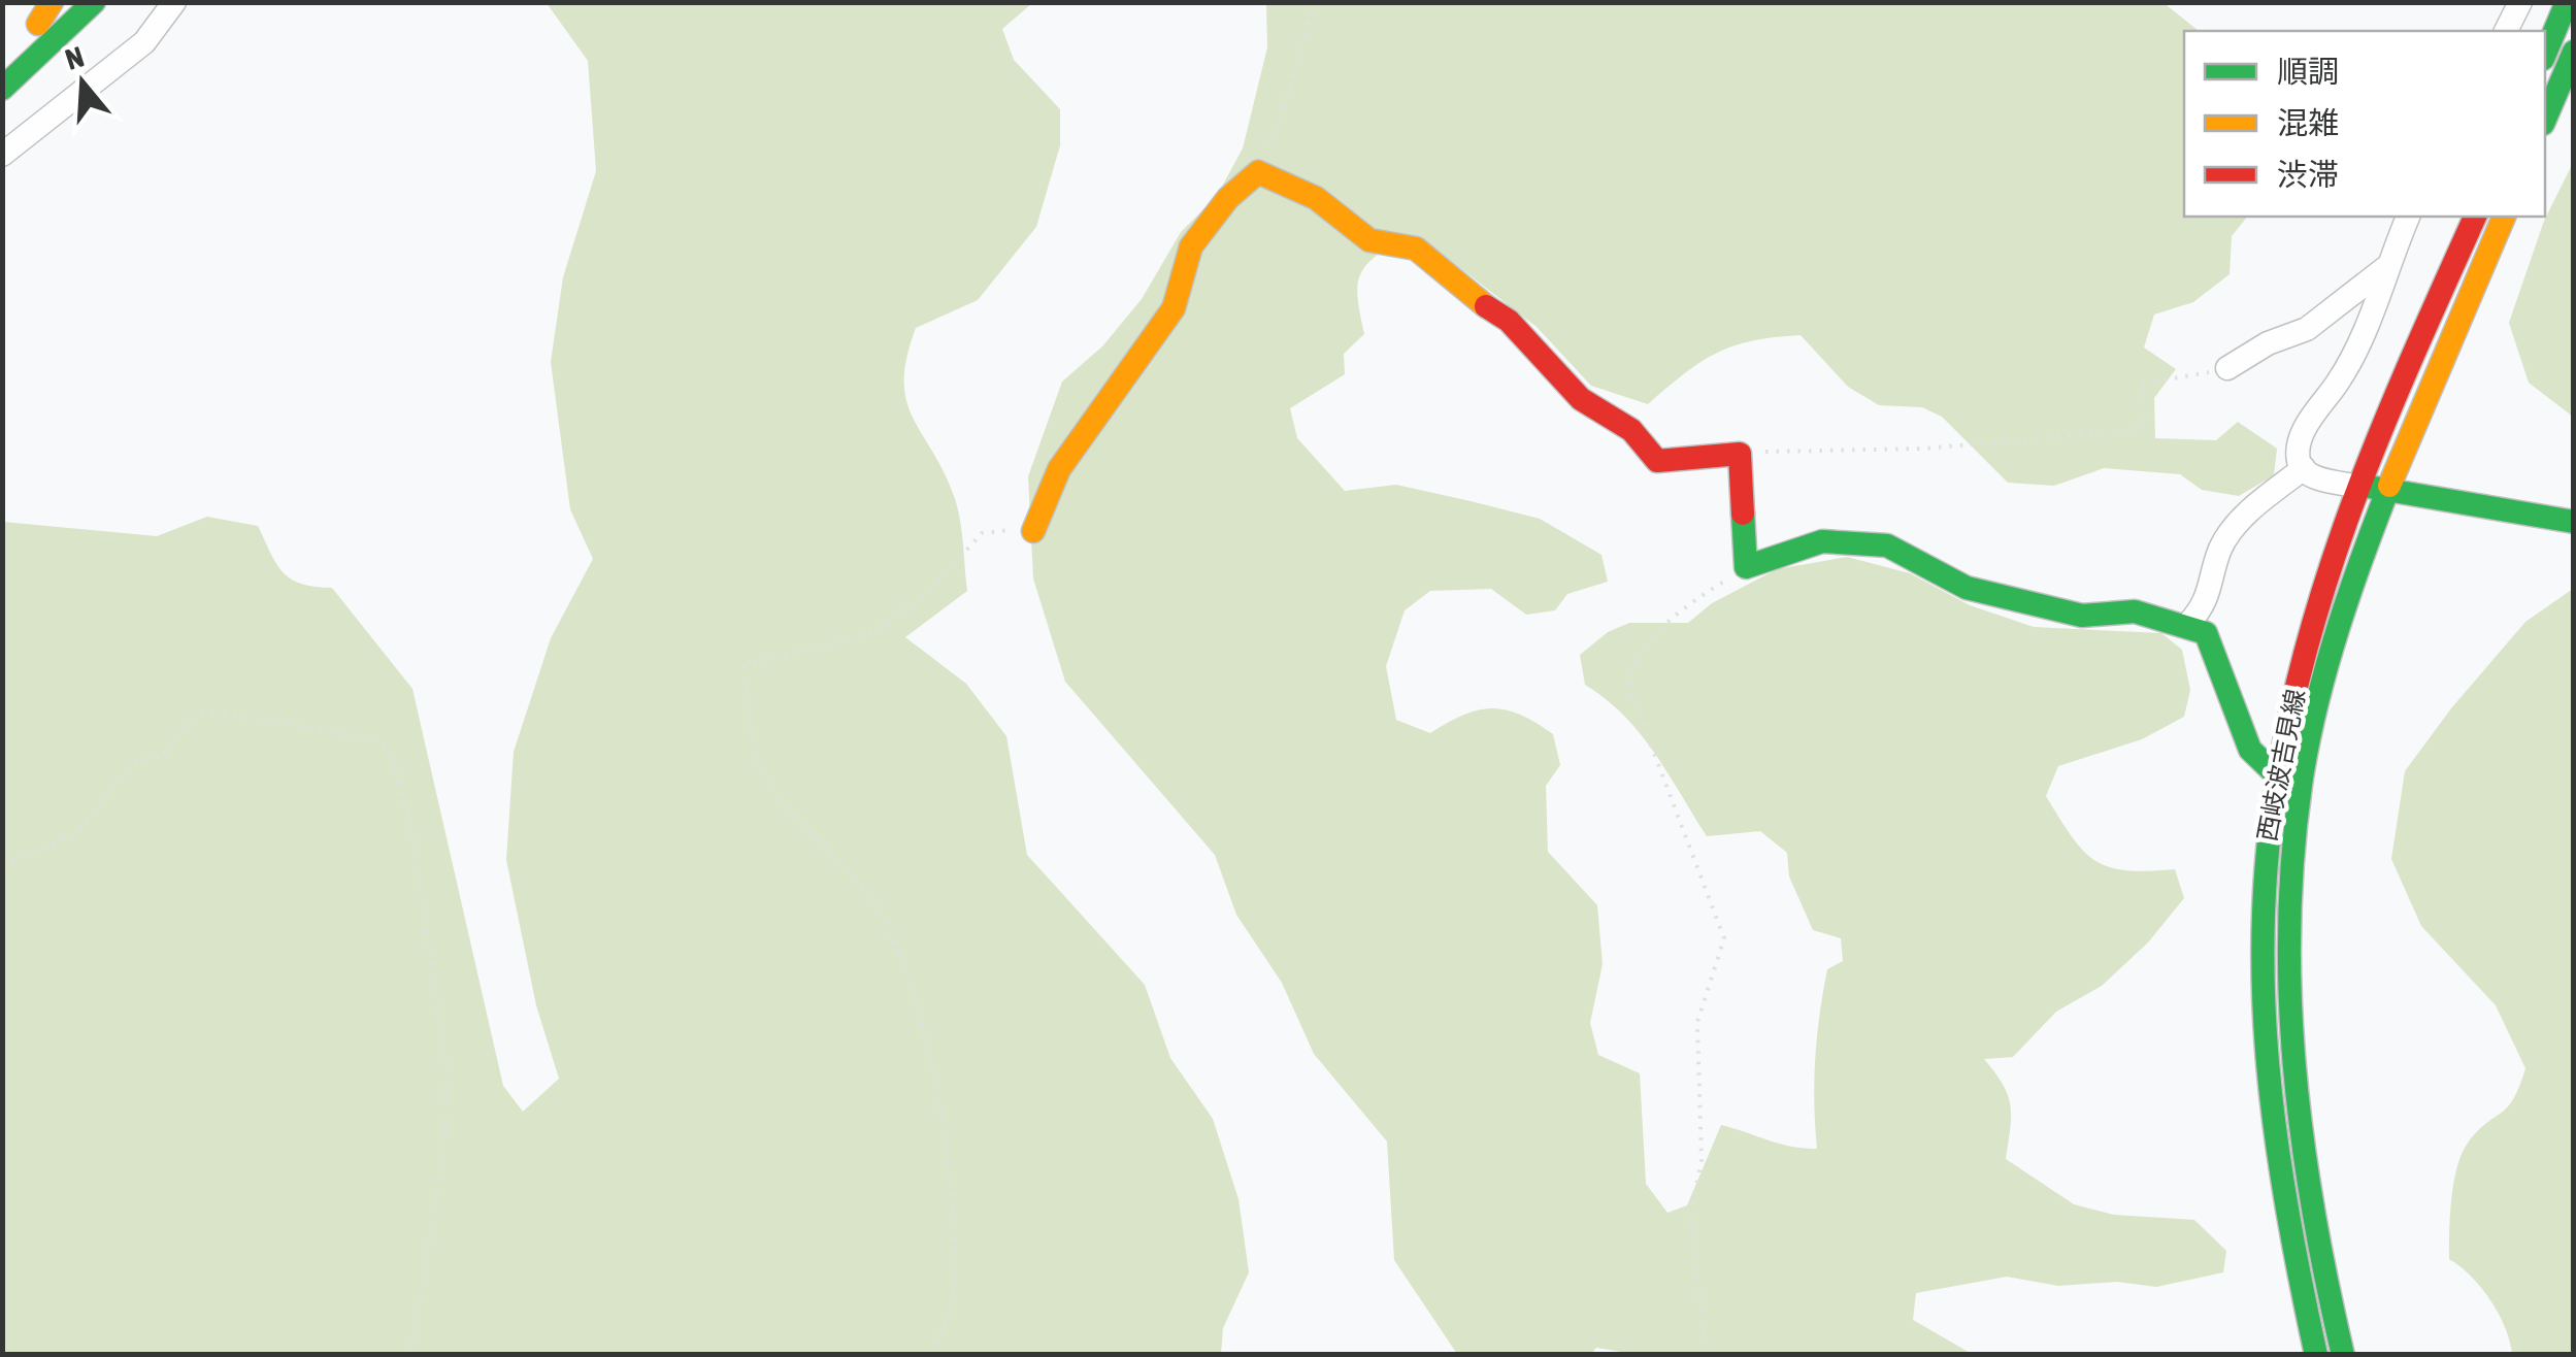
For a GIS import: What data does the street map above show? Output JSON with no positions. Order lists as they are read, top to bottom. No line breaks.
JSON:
{"streets":{"main road":["西岐波吉見線"]},"legend":["順調","混雑","渋滞"],"north":"top"}
